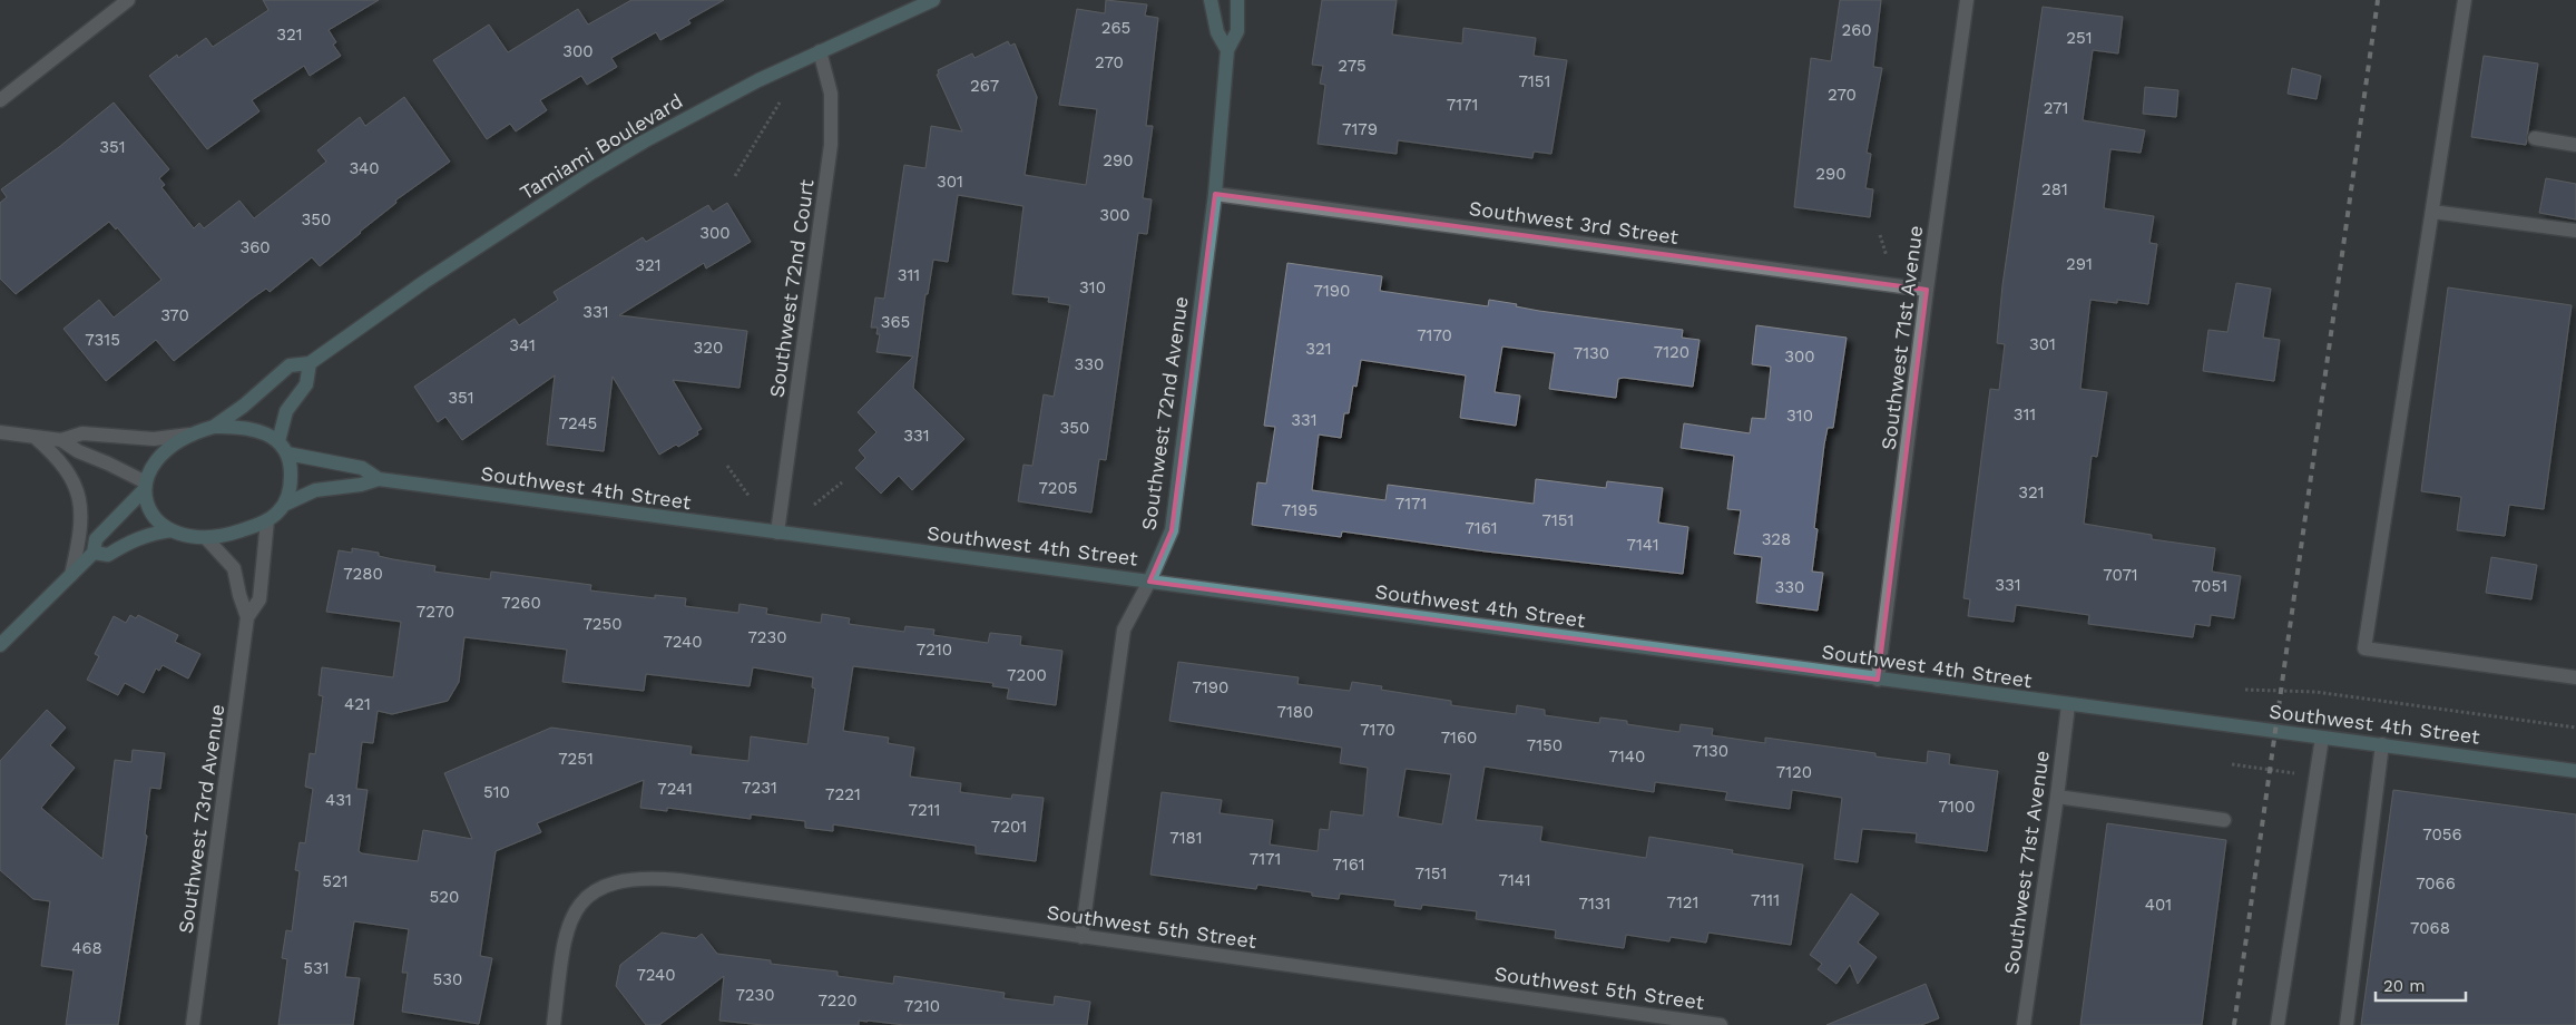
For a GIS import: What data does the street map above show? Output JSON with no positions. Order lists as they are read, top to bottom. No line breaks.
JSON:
{"streets":{"street":["Tamiami Boulevard","Southwest 3rd Street","Southwest 72nd Court","Southwest 71st Avenue","Southwest 72nd Avenue","Southwest 4th Street","Southwest 73rd Avenue","Southwest 5th Street"]},"crossings":[["Tamiami Boulevard","Southwest 72nd Court"],["Tamiami Boulevard","Southwest 4th Street"],["Tamiami Boulevard","Southwest 73rd Avenue"],["Southwest 3rd Street","Southwest 71st Avenue"],["Southwest 3rd Street","Southwest 72nd Avenue"],["Southwest 72nd Court","Southwest 4th Street"],["Southwest 71st Avenue","Southwest 4th Street"],["Southwest 72nd Avenue","Southwest 4th Street"],["Southwest 72nd Avenue","Southwest 5th Street"],["Southwest 4th Street","Southwest 73rd Avenue"]],"house_numbers":["265","260","321","251","300","270","275","7151","267","270","7171","271","7179","351","290","340","290","301","281","300","350","300","360","291","321","311","310","7190","331","370","365","7170","7315","301","341","320","321","7120","7130","300","330","351","311","310","331","7245","350","331","7205","321","7171","7195","7151","7161","328","7141","7280","7071","331","7051","330","7260","7270","7250","7230","7240","7210","7200","7190","421","7180","7170","7160","7150","7130","7140","7251","7120","7231","7241","510","7221","431","7100","7211","7201","7056","7181","7171","7161","7151","7141","521","7066","520","7111","7121","7131","401","7068","468","531","7240","530","7230","7220","7210"],"scale_bar":"20 m"}
